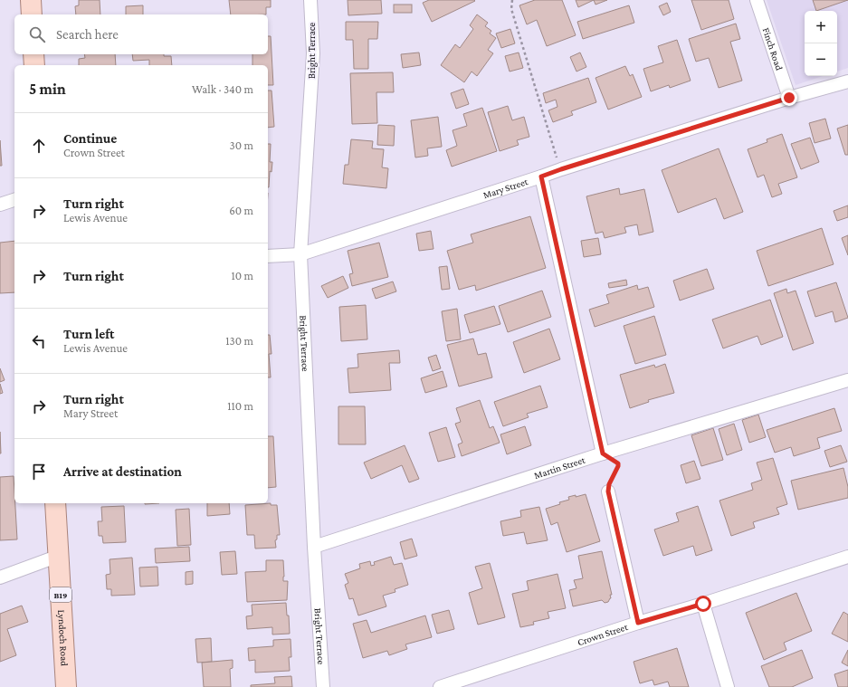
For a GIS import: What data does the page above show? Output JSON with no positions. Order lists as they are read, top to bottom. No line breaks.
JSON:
{"streets":{"main road":["B19","Lyndoch Road"],"street":["Finch Road","Bright Terrace","Mary Street","Martin Street","Crown Street"]},"crossings":[["Finch Road","Mary Street"],["Bright Terrace","Mary Street"],["Bright Terrace","Martin Street"]],"page":{"map_buttons":["+","−"],"search":"Search here","heading":["5 min","Walk · 340 m"],"list":[["Continue","Crown Street","30 m"],["Turn right","Lewis Avenue","60 m"],["Turn right","10 m"],["Turn left","Lewis Avenue","130 m"],["Turn right","Mary Street","110 m"],"Arrive at destination"]}}
